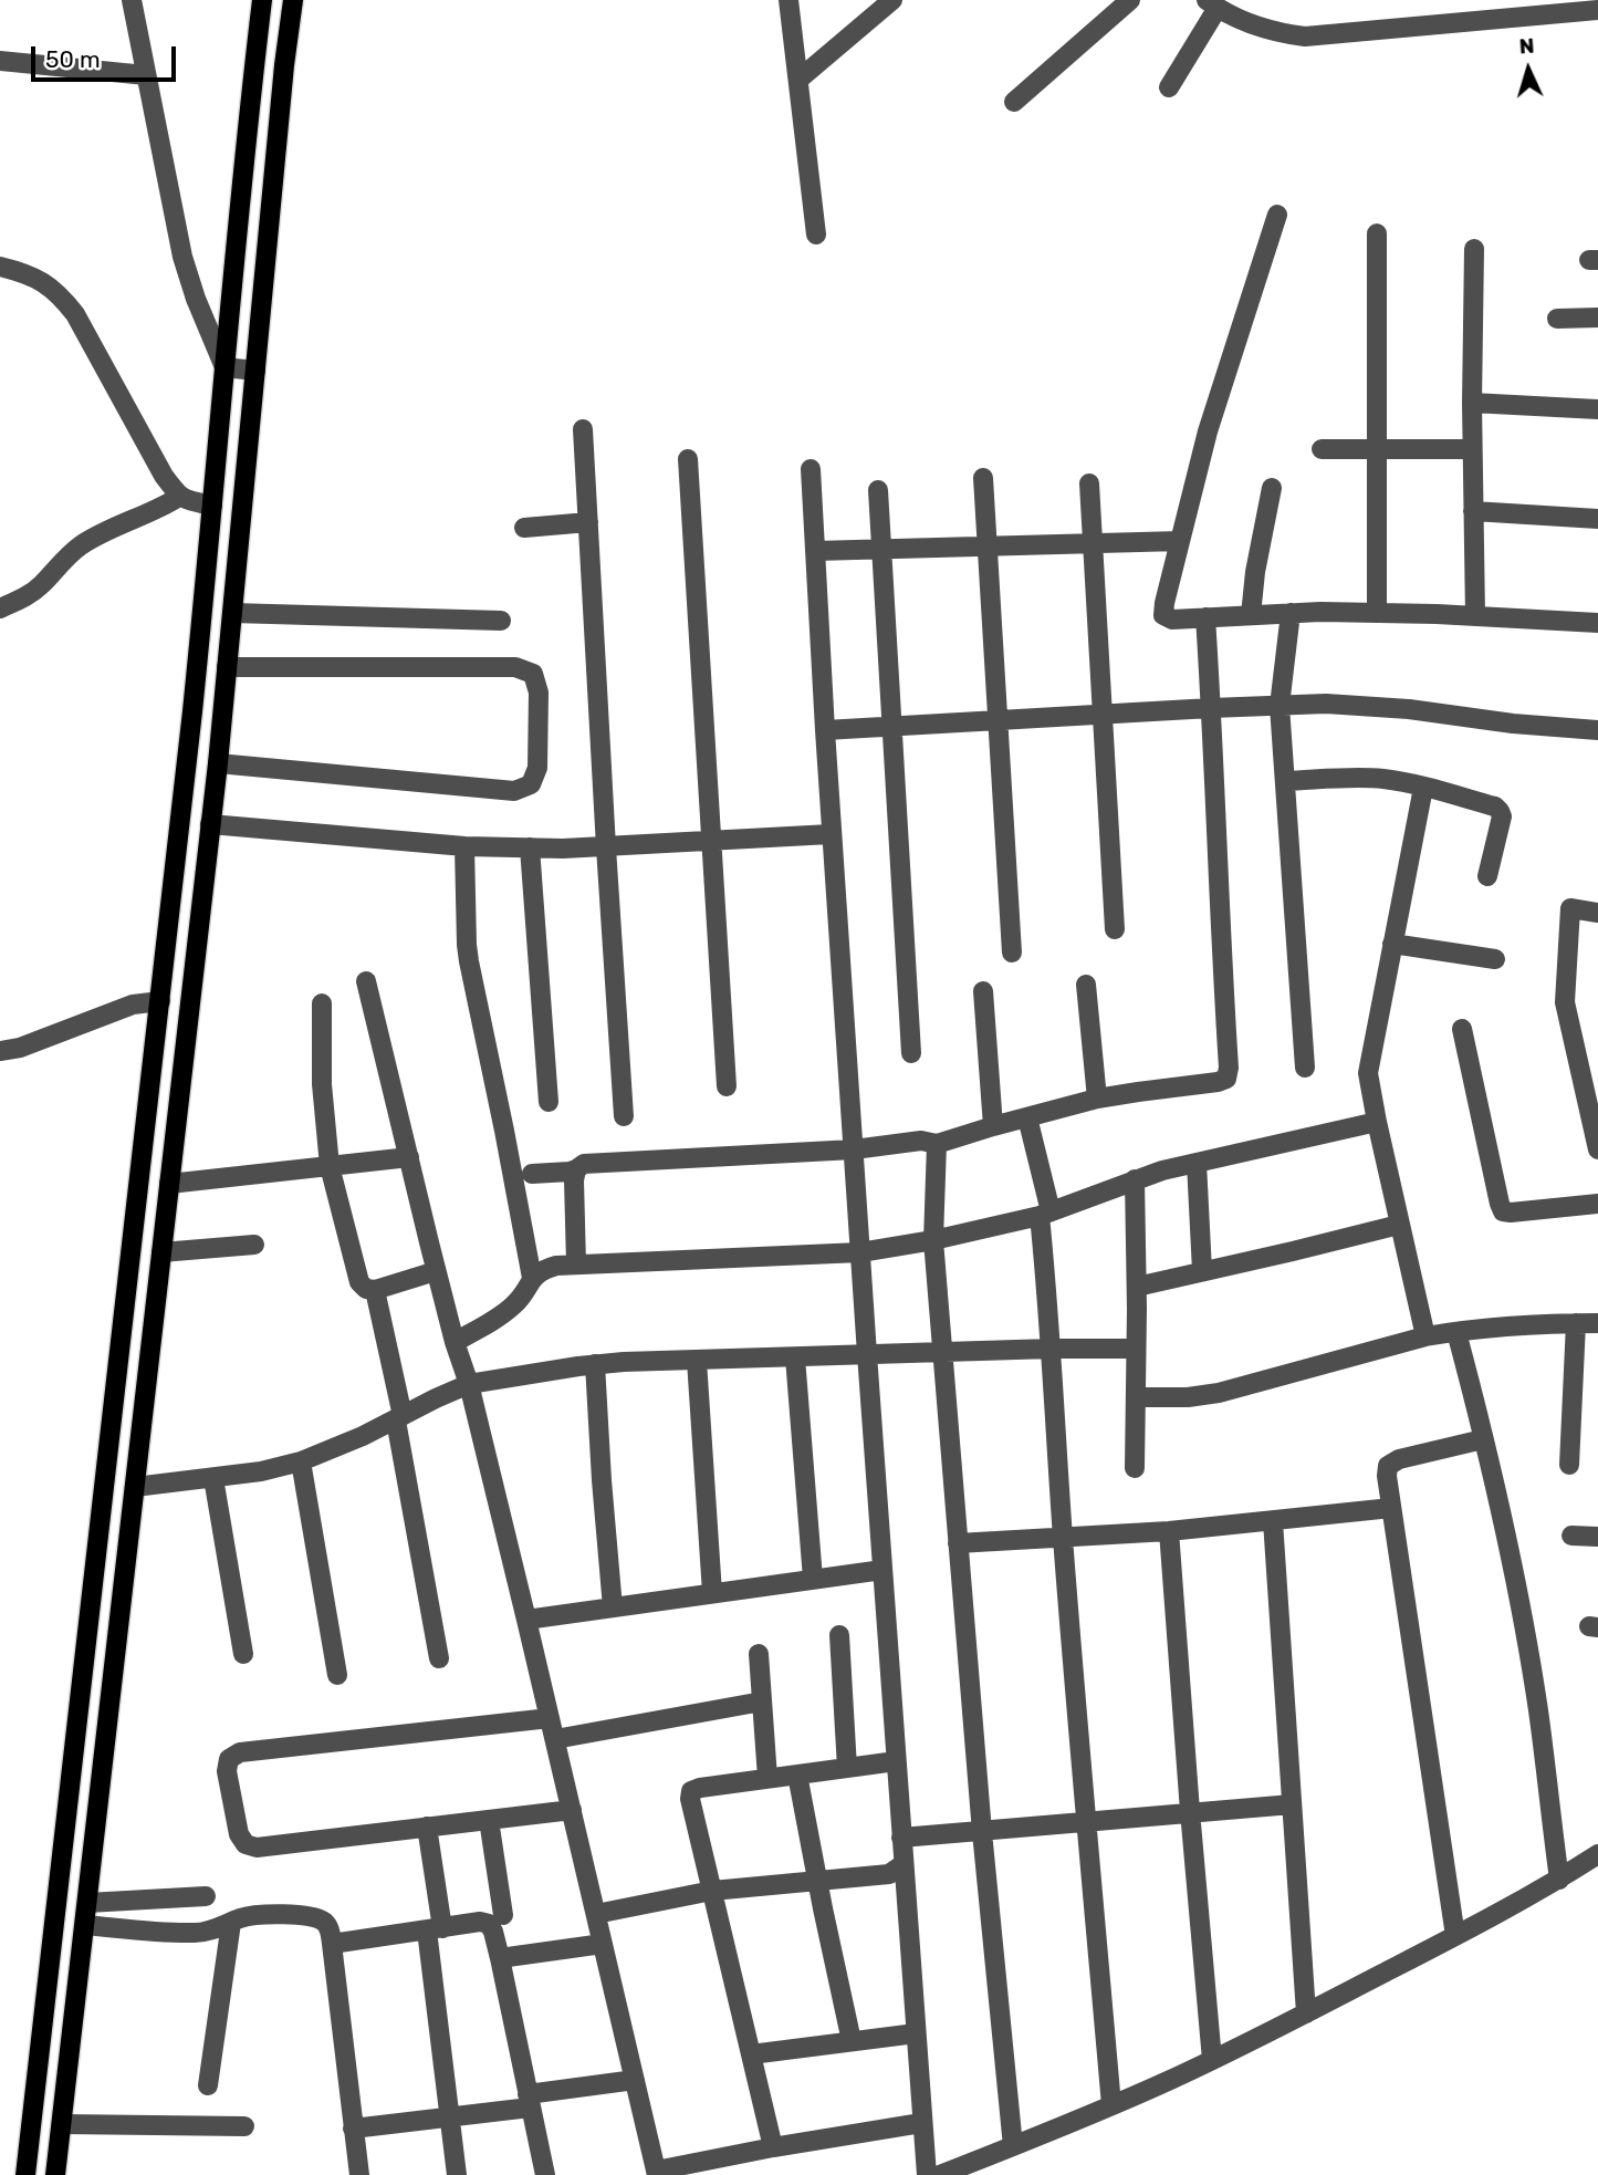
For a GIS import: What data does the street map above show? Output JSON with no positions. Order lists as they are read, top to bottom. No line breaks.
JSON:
{"scale_bar":"50 m","north":"top"}
